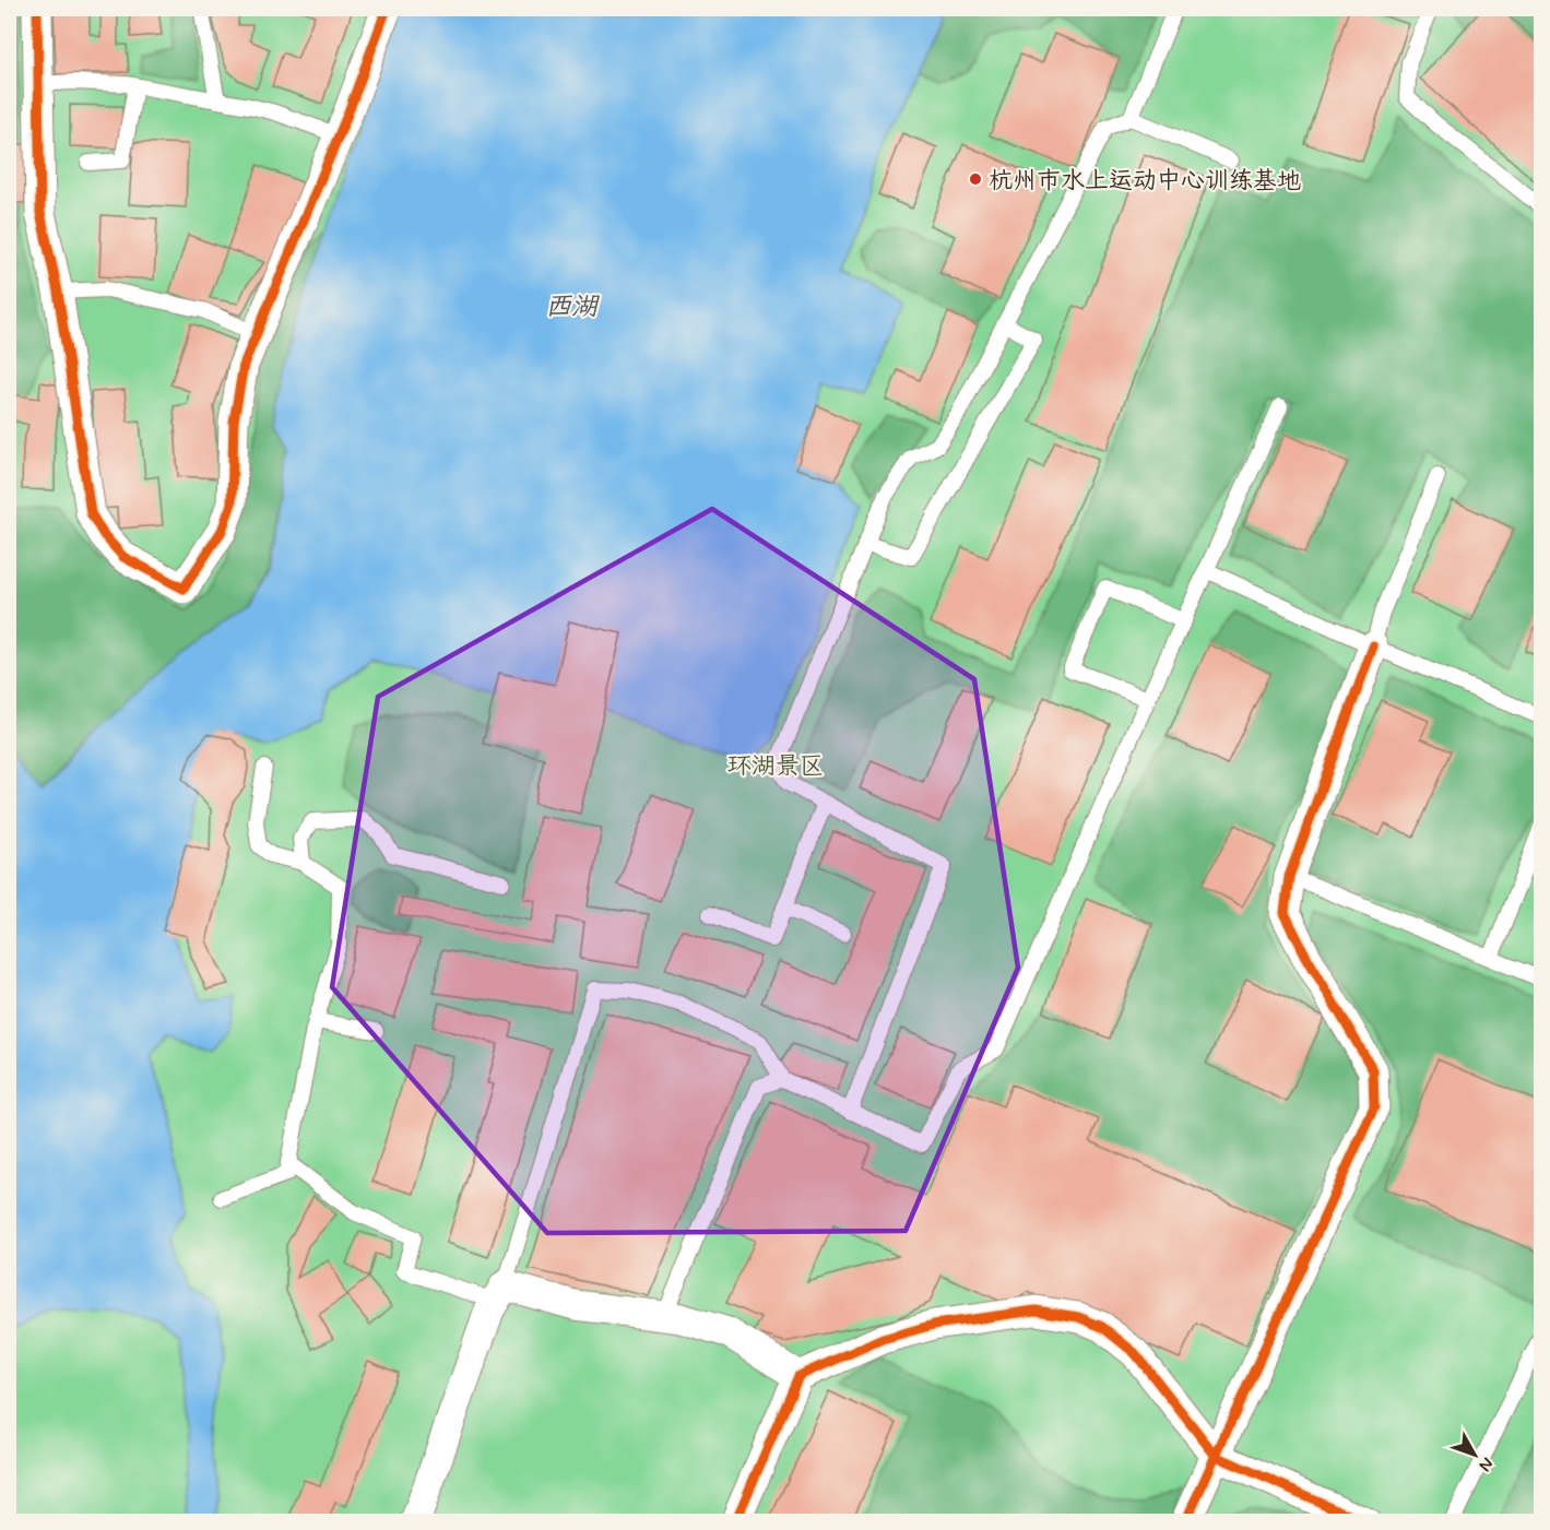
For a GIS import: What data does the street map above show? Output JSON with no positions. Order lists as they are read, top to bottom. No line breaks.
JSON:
{"water":["西湖"],"parks":["环湖景区"],"places":["杭州市水上运动中心训练基地"],"north":"bottom right"}
